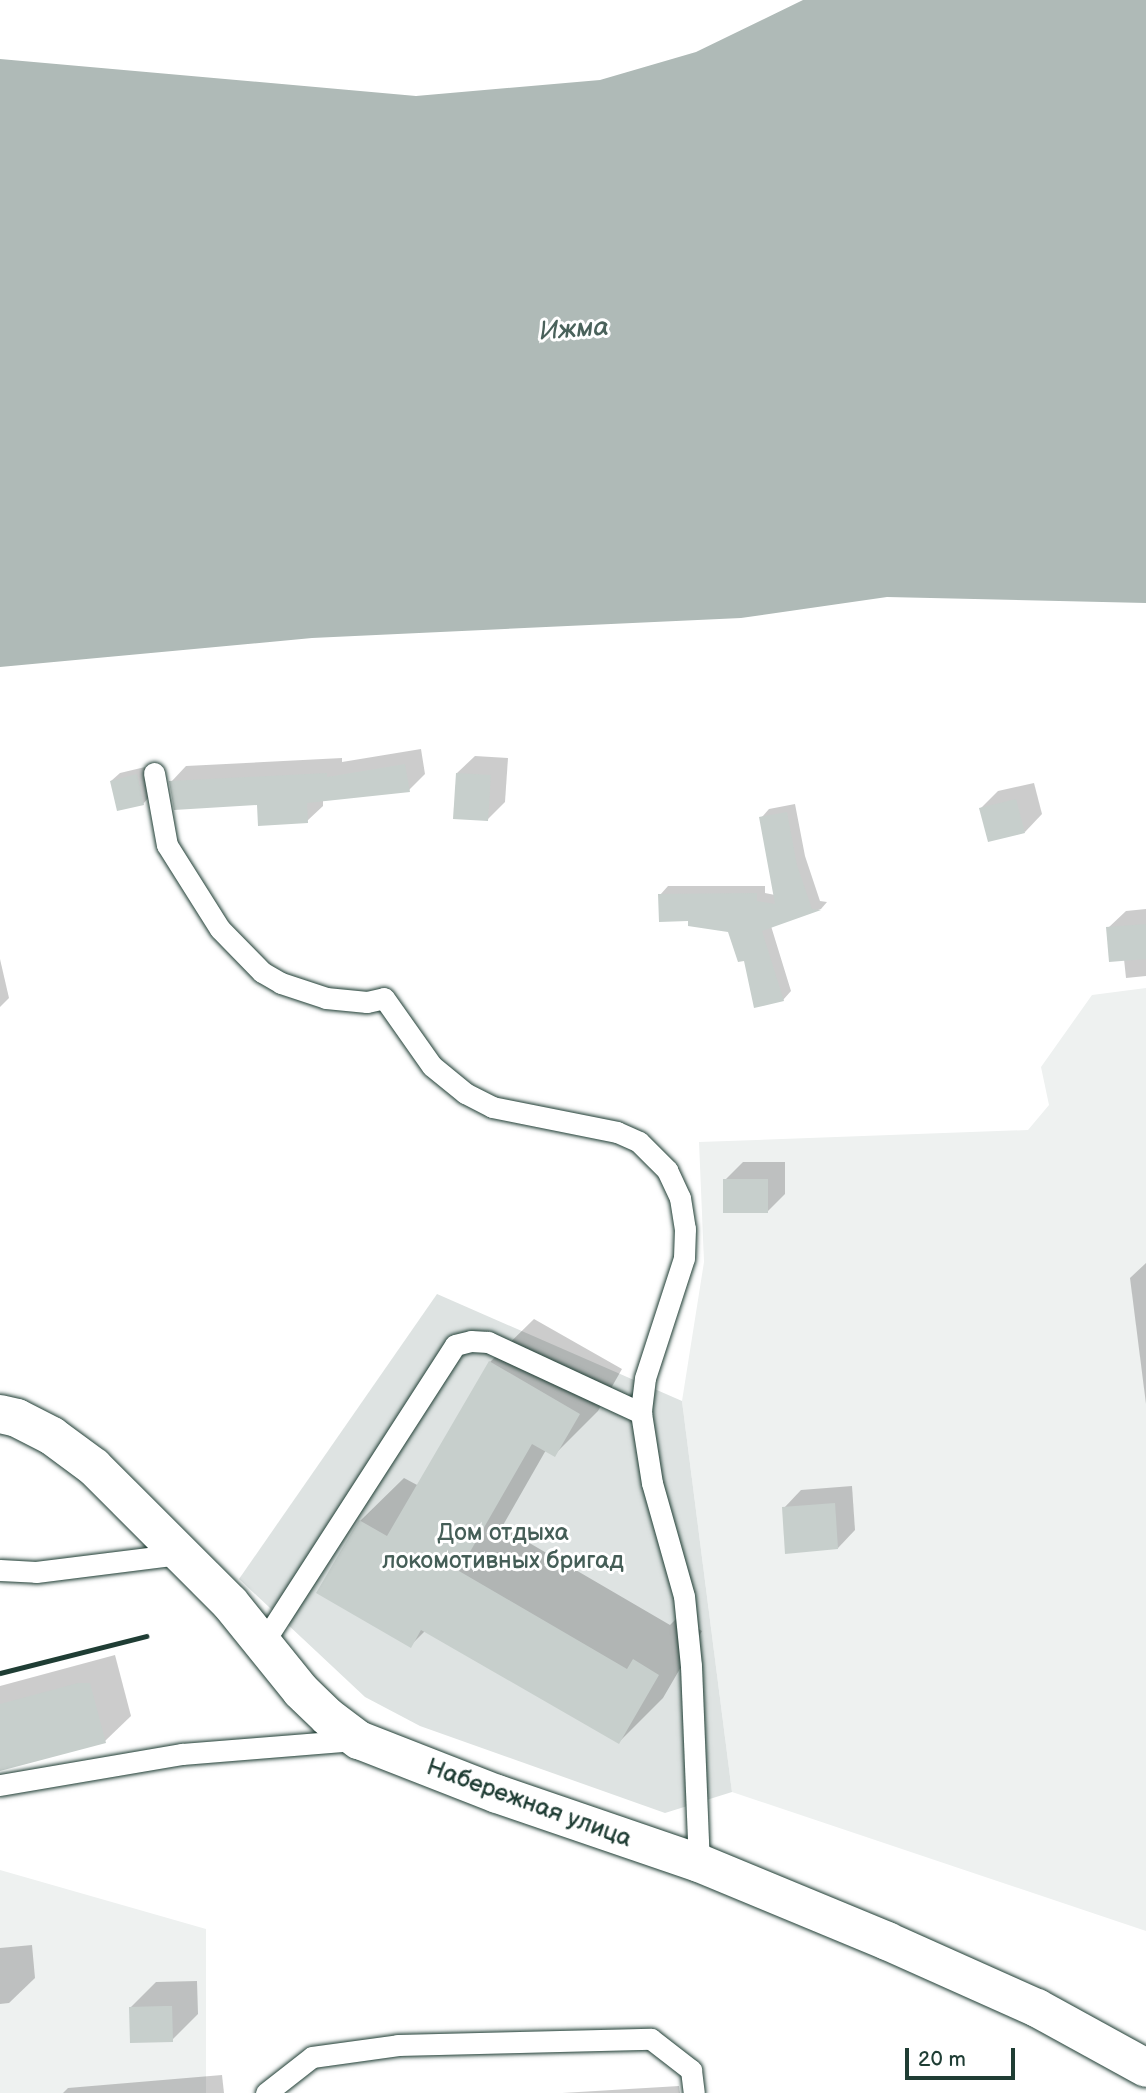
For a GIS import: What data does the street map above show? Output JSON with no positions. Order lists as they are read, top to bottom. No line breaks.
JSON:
{"streets":{"street":["Набережная улица"]},"water":["Ижма"],"parks":["Дом отдыха локомотивных бригад"],"scale_bar":"20 m"}
